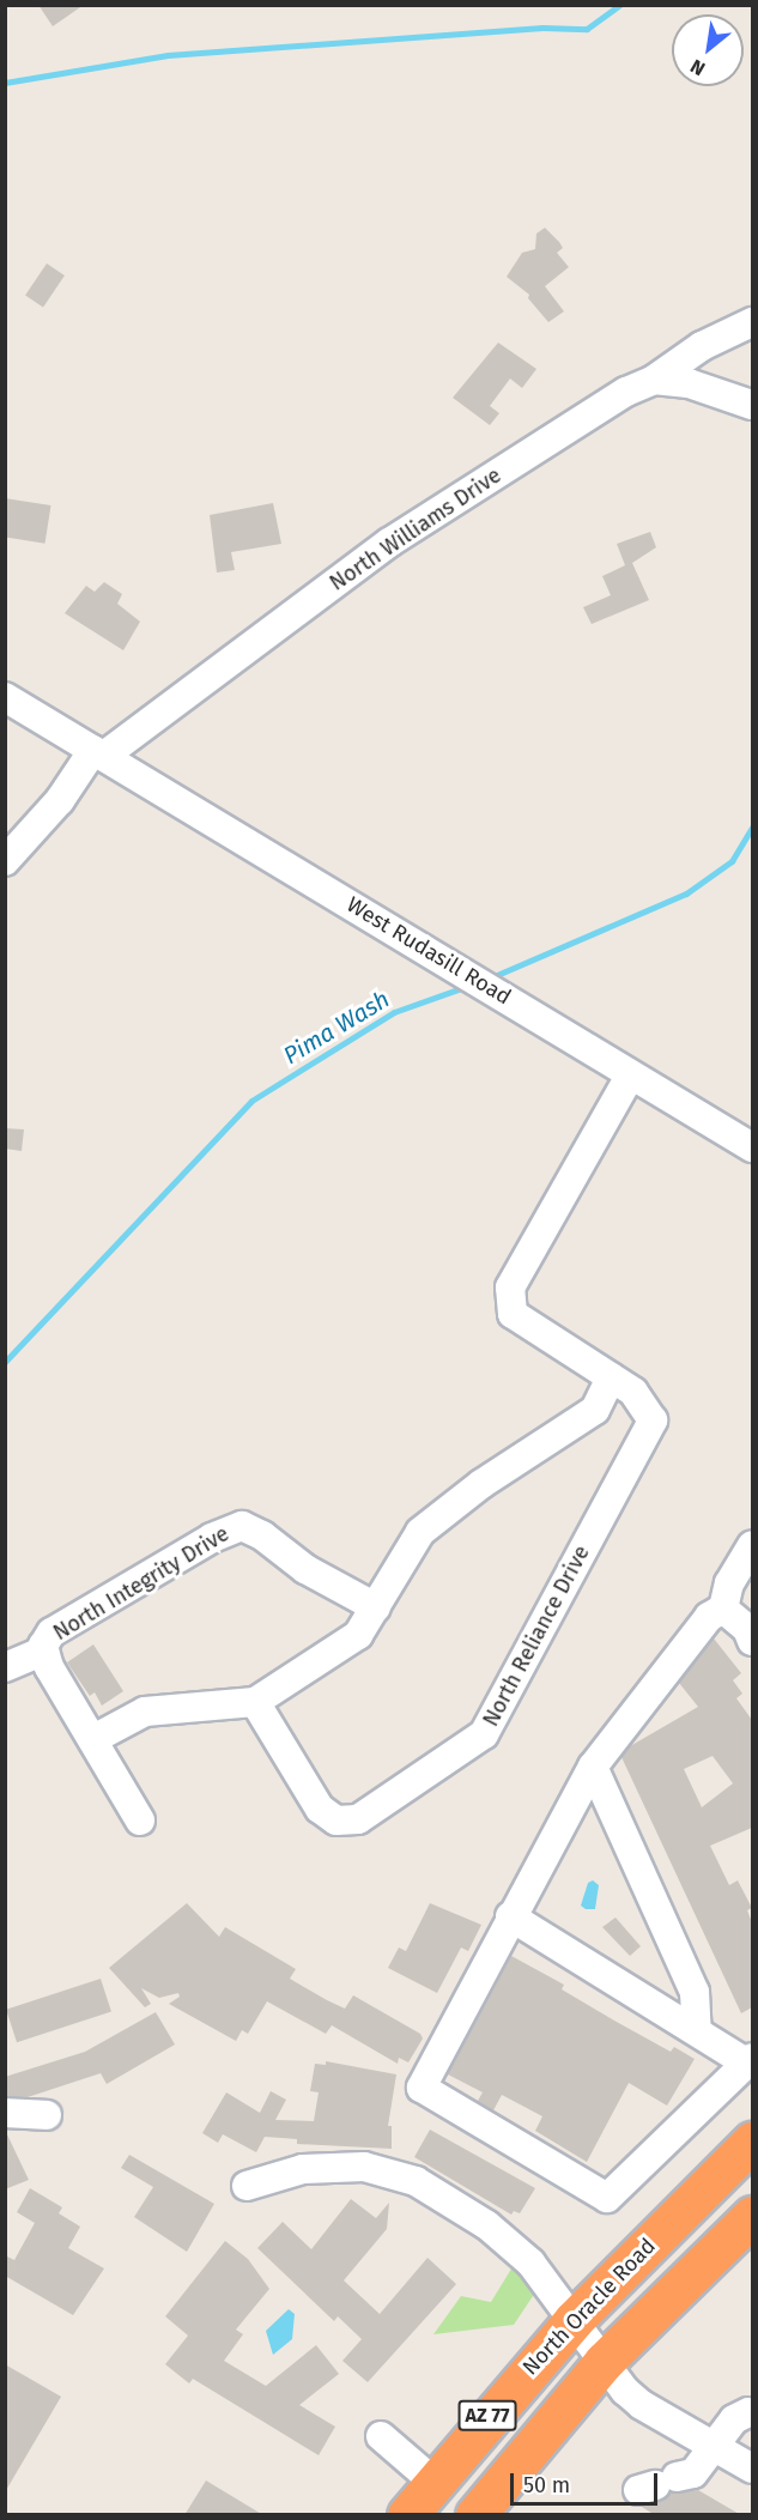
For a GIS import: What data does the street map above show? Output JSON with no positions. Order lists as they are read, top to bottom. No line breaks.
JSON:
{"streets":{"highway":["North Oracle Road","AZ 77"],"street":["North Williams Drive","West Rudasill Road","North Integrity Drive","North Reliance Drive"]},"crossings":[["North Williams Drive","West Rudasill Road"]],"water":["Pima Wash"],"scale_bar":"50 m","north":"bottom left"}
